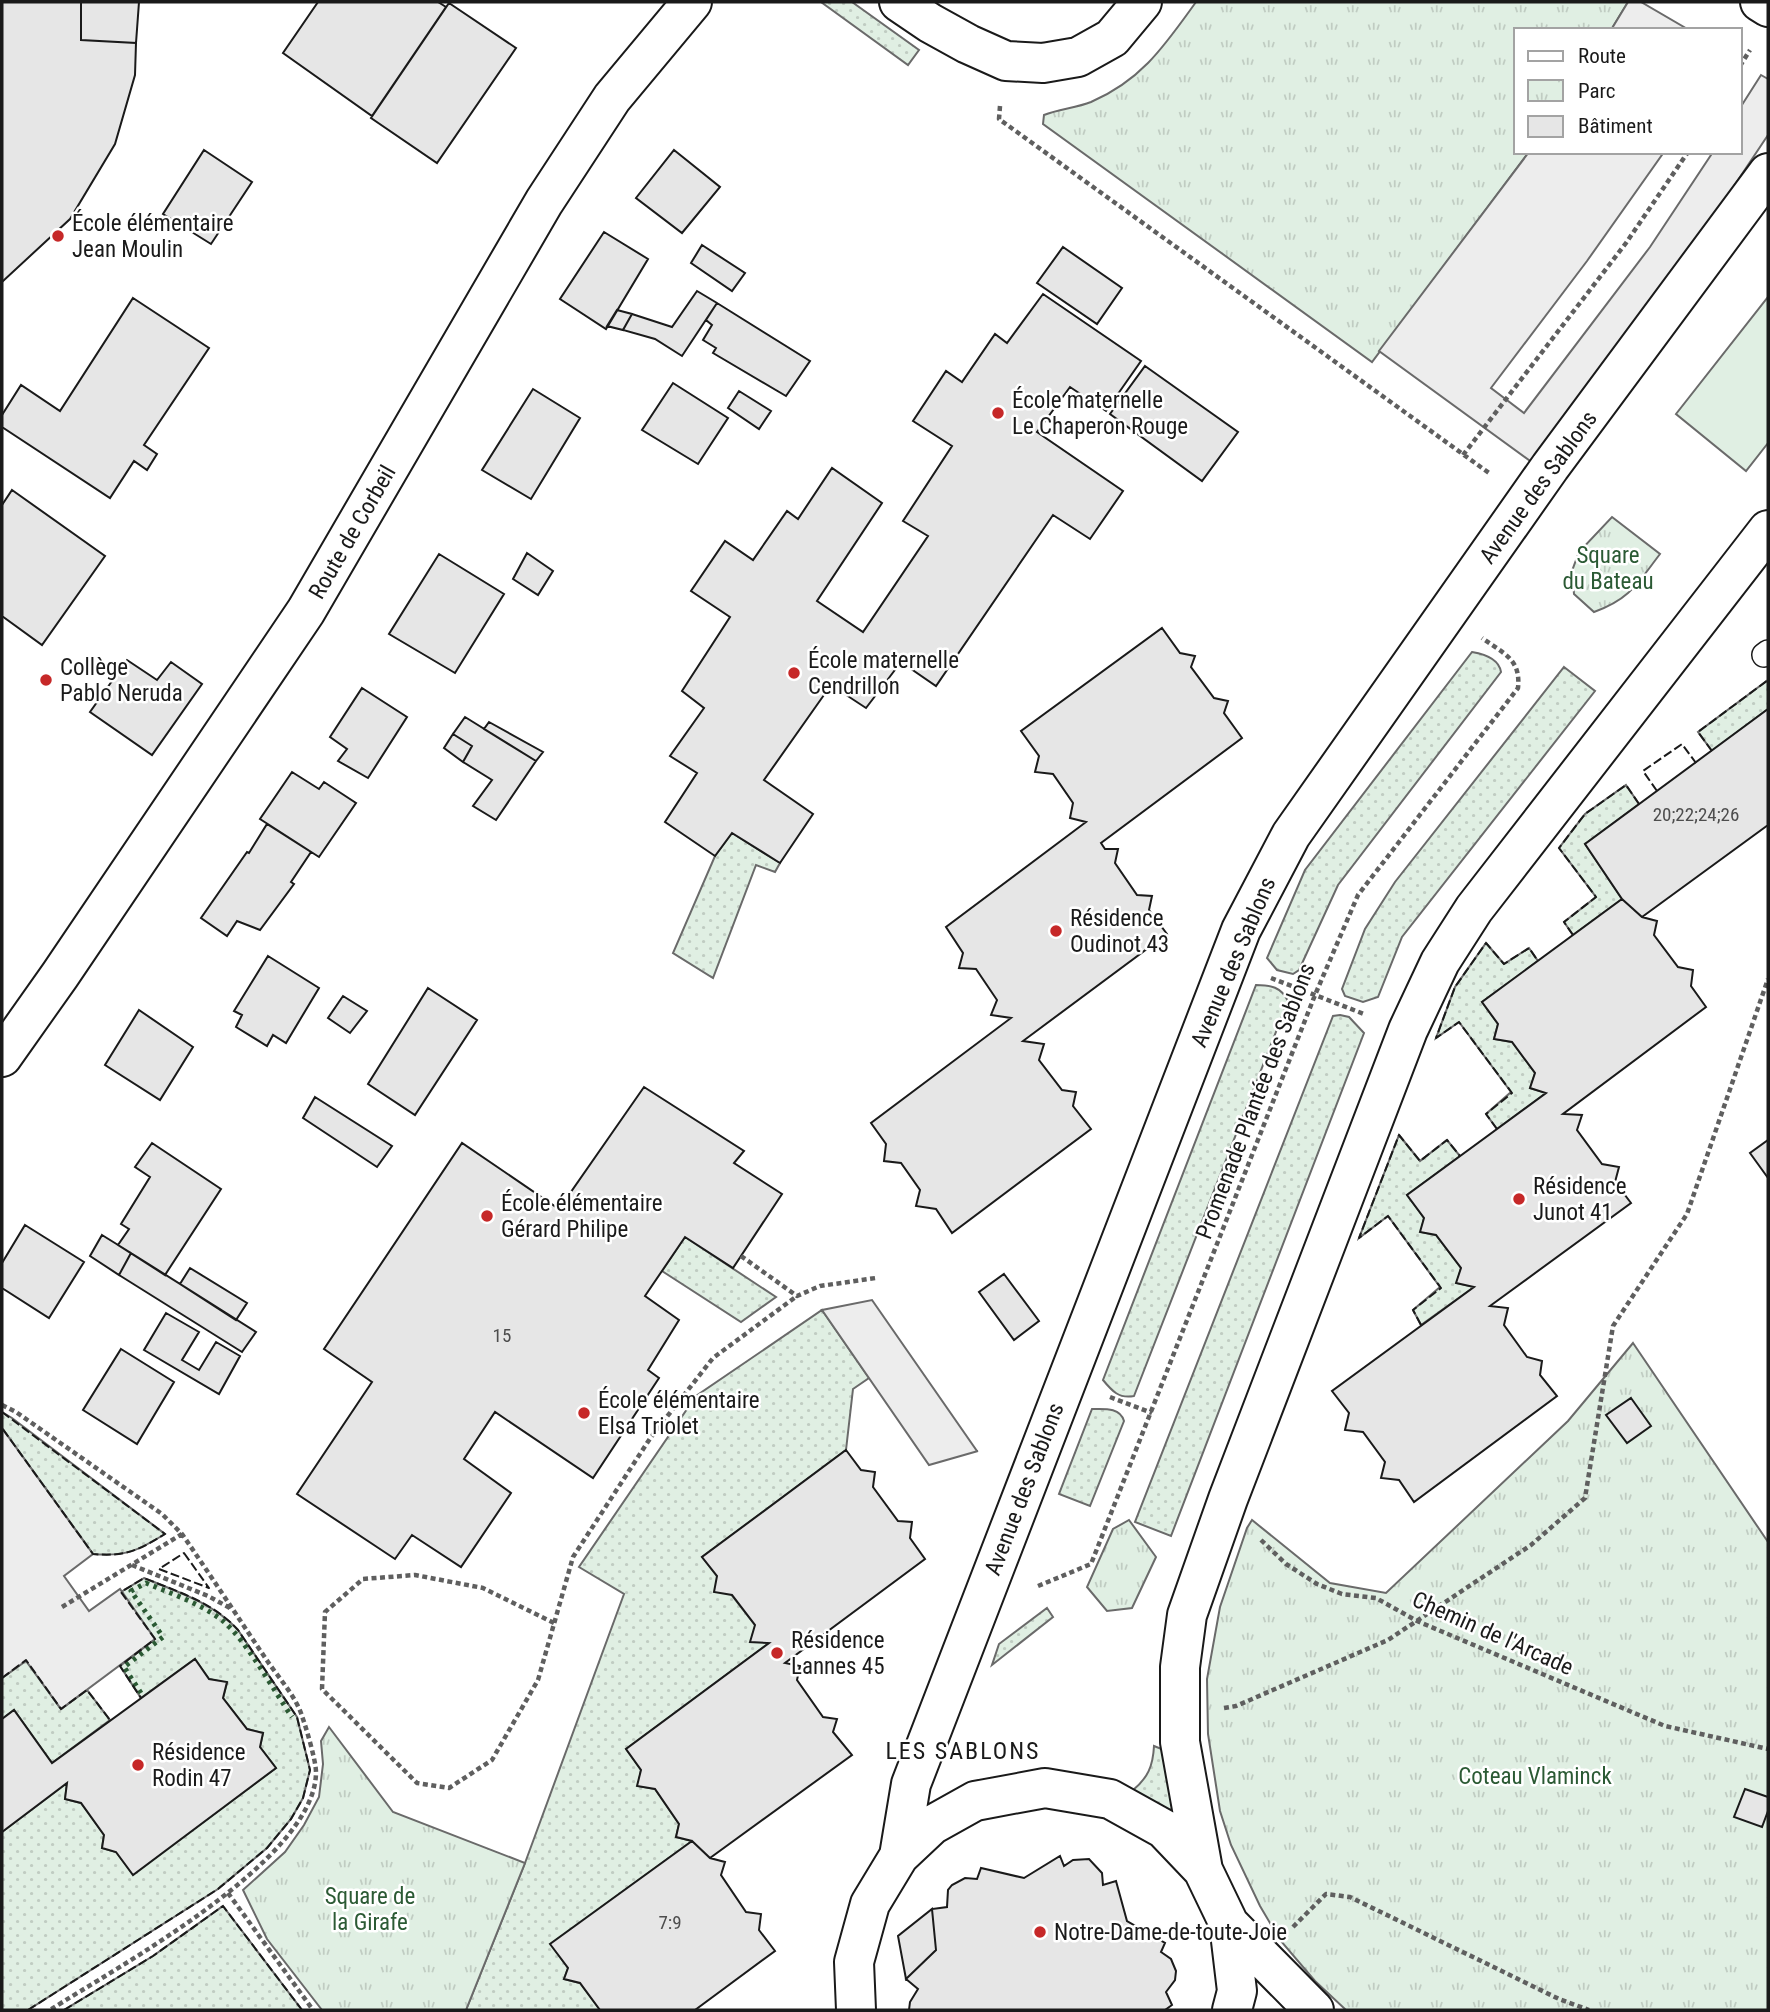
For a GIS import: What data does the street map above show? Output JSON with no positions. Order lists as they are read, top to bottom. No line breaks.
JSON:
{"streets":{"street":["Avenue des Sablons","Route de Corbeil"],"path":["Promenade Plantée des Sablons","Chemin de l'Arcade"]},"crossings":[["Avenue des Sablons","Promenade Plantée des Sablons"],["Avenue des Sablons","Chemin de l'Arcade"]],"districts":["LES SABLONS"],"parks":["Square du Bateau","Coteau Vlaminck","Square de la Girafe"],"places":["École élémentaire Jean Moulin","École maternelle Le Chaperon Rouge","École maternelle Cendrillon","Collège Pablo Neruda","Résidence Oudinot 43","Résidence Junot 41","École élémentaire Gérard Philipe","École élémentaire Elsa Triolet","Résidence Lannes 45","Résidence Rodin 47","Notre-Dame-de-toute-Joie"],"house_numbers":["20;22;24;26","15","7:9"],"legend":["Route","Parc","Bâtiment"]}
